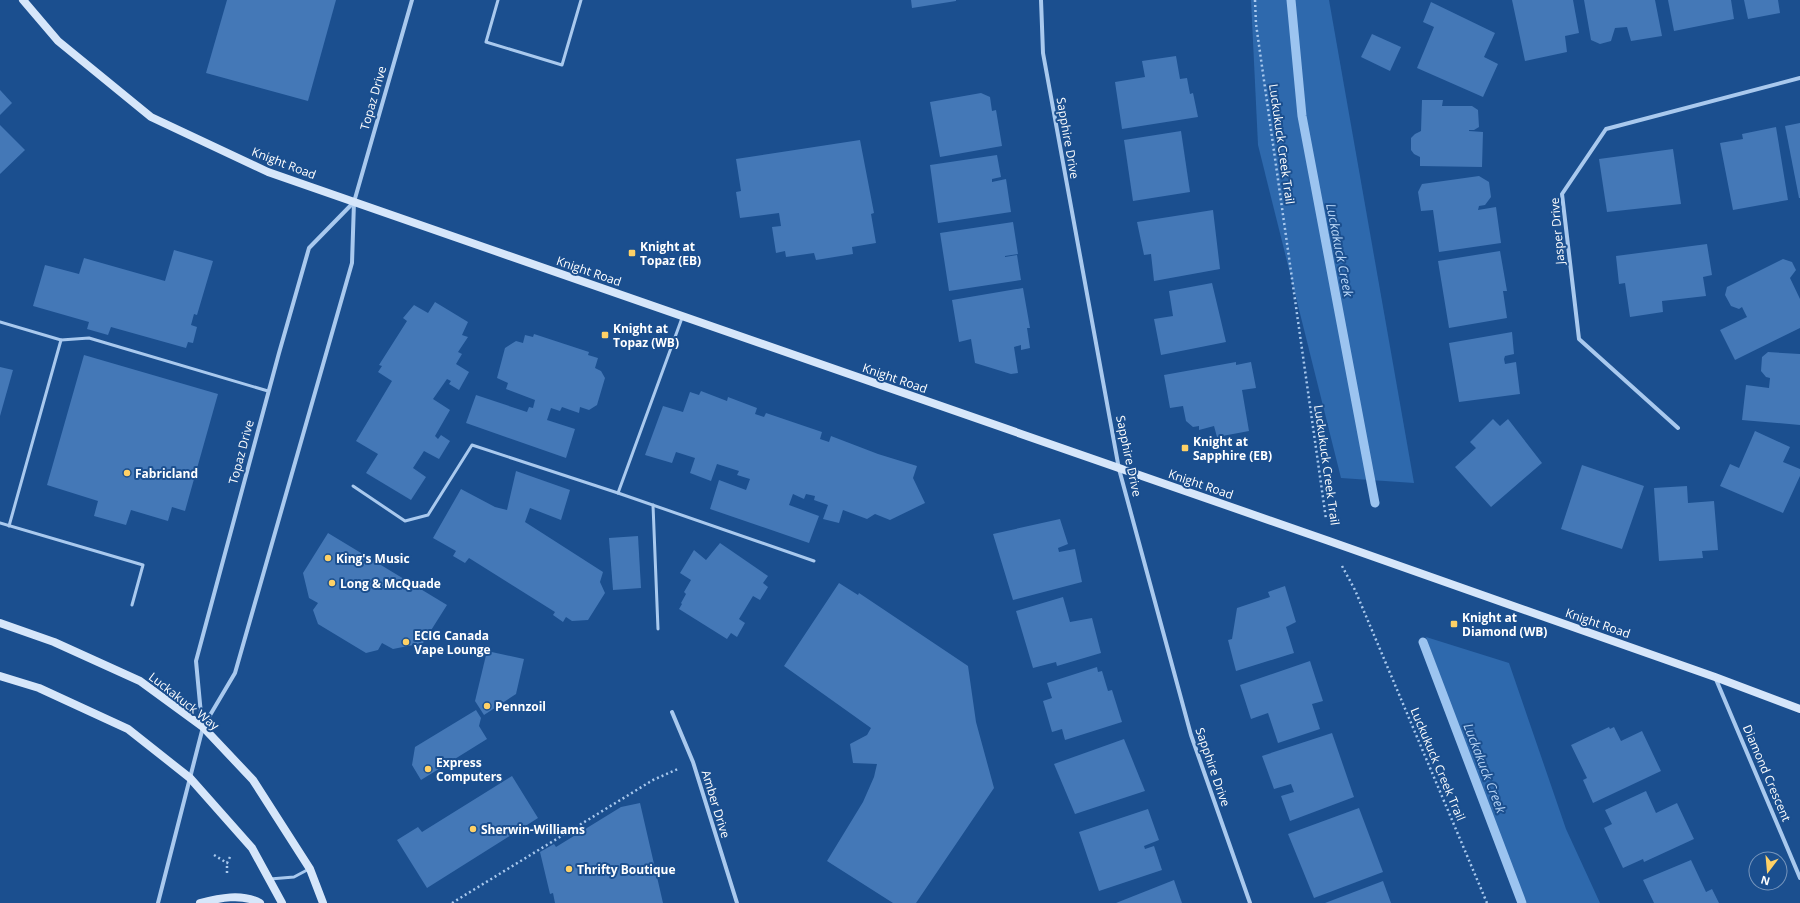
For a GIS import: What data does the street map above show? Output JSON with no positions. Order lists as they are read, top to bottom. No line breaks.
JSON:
{"streets":{"street":["Topaz Drive","Sapphire Drive","Knight Road","Jasper Drive","Luckakuck Way","Diamond Crescent","Amber Drive"],"path":["Luckukuck Creek Trail"]},"crossings":[["Topaz Drive","Knight Road"],["Topaz Drive","Luckakuck Way"],["Sapphire Drive","Knight Road"],["Luckukuck Creek Trail","Knight Road"],["Knight Road","Diamond Crescent"]],"water":["Luckakuck Creek"],"places":{"transit":["Knight at Topaz (EB)","Knight at Topaz (WB)","Knight at Sapphire (EB)","Knight at Diamond (WB)"],"other":["Fabricland","King's Music","Long & McQuade","ECIG Canada Vape Lounge","Pennzoil","Express Computers","Sherwin-Williams","Thrifty Boutique"]},"north":"bottom"}
